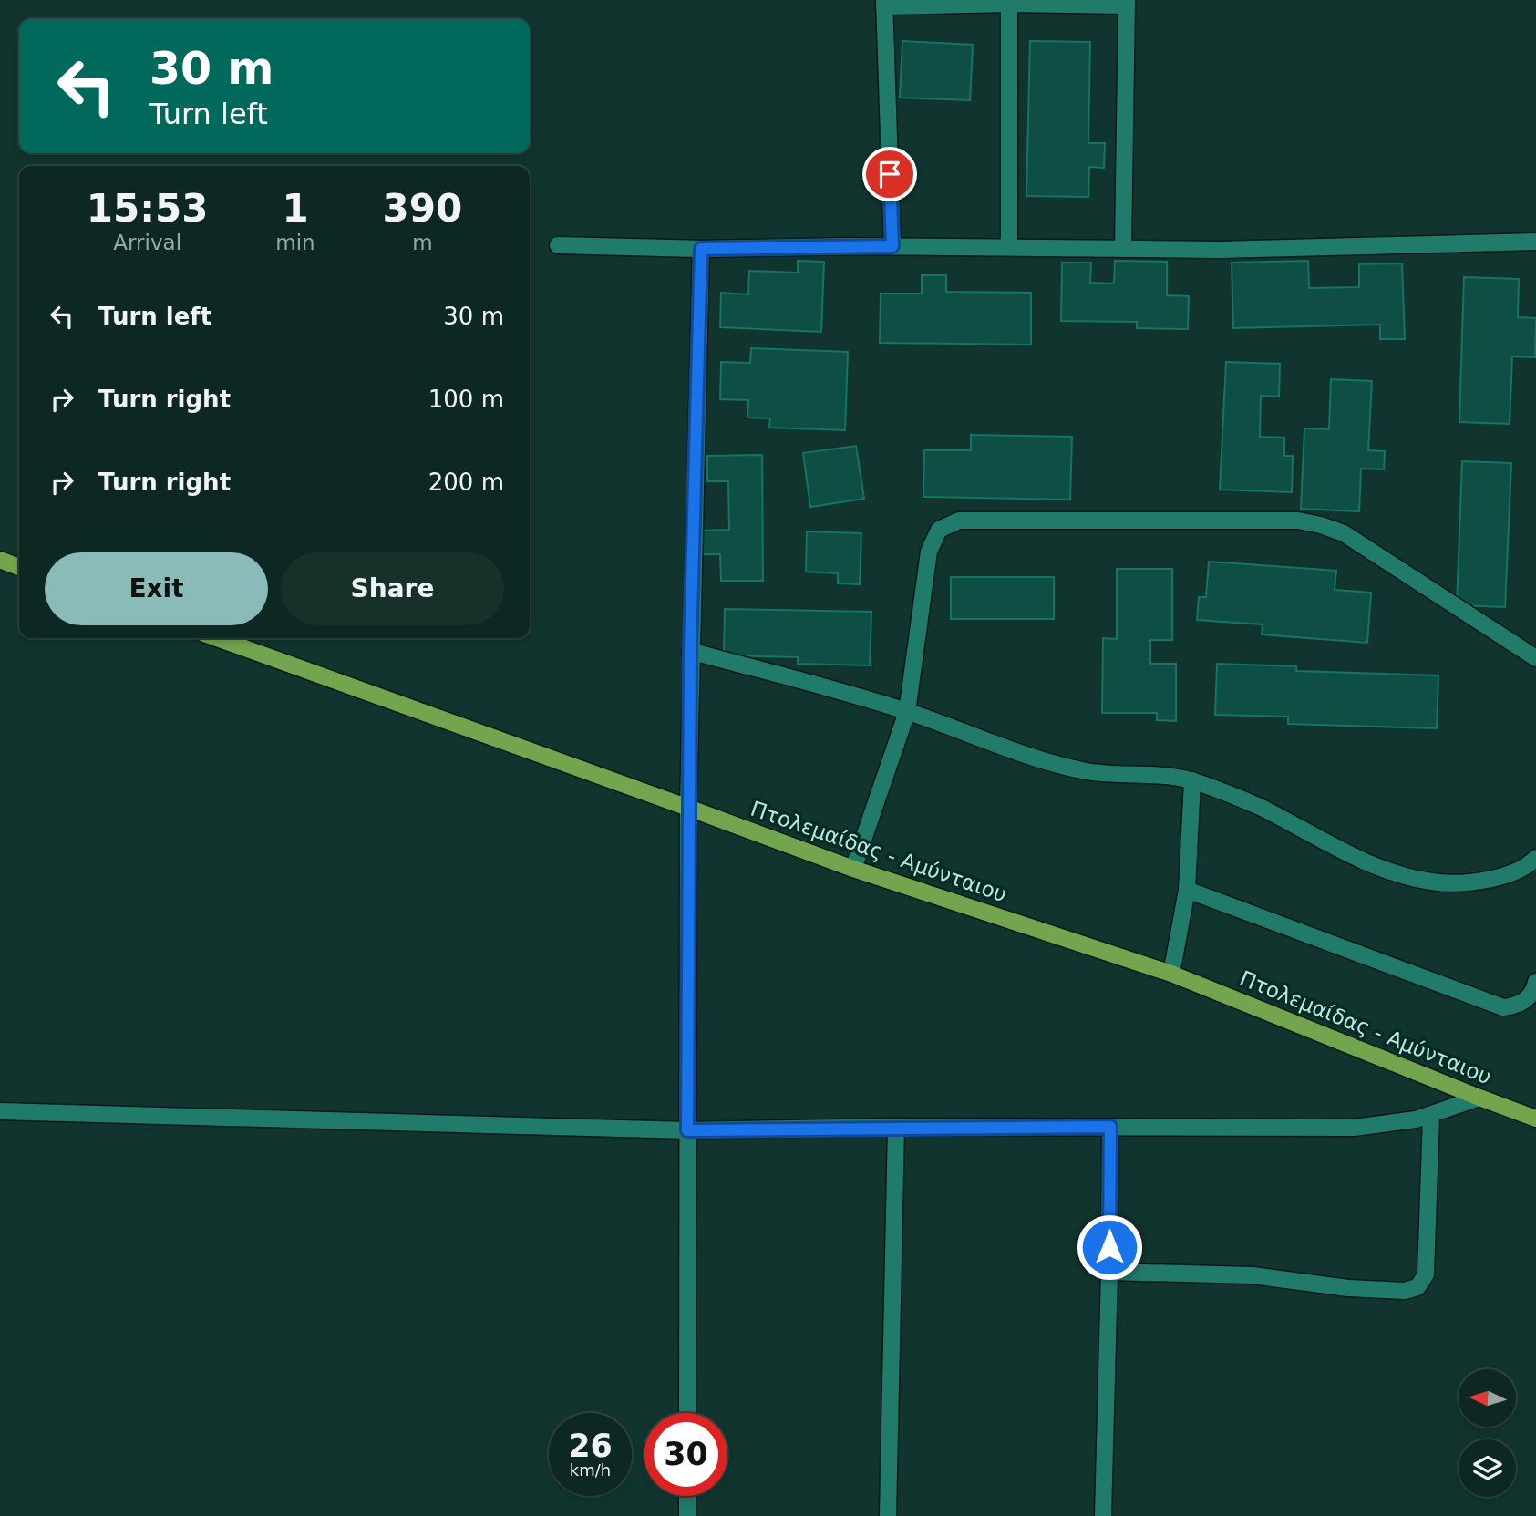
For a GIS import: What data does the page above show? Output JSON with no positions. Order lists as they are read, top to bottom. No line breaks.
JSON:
{"streets":{"main road":["Πτολεμαίδας - Αμύνταιου"]},"north":"left","page":{"turn":["30 m","Turn left"],"eta":["15:53","Arrival","1","min","390","m"],"list":[{"name":"Turn left","value":"30 m"},{"name":"Turn right","value":"100 m"},{"name":"Turn right","value":"200 m"}],"buttons":["Exit","Share"],"speed":"26 km/h","limit":"30"}}
